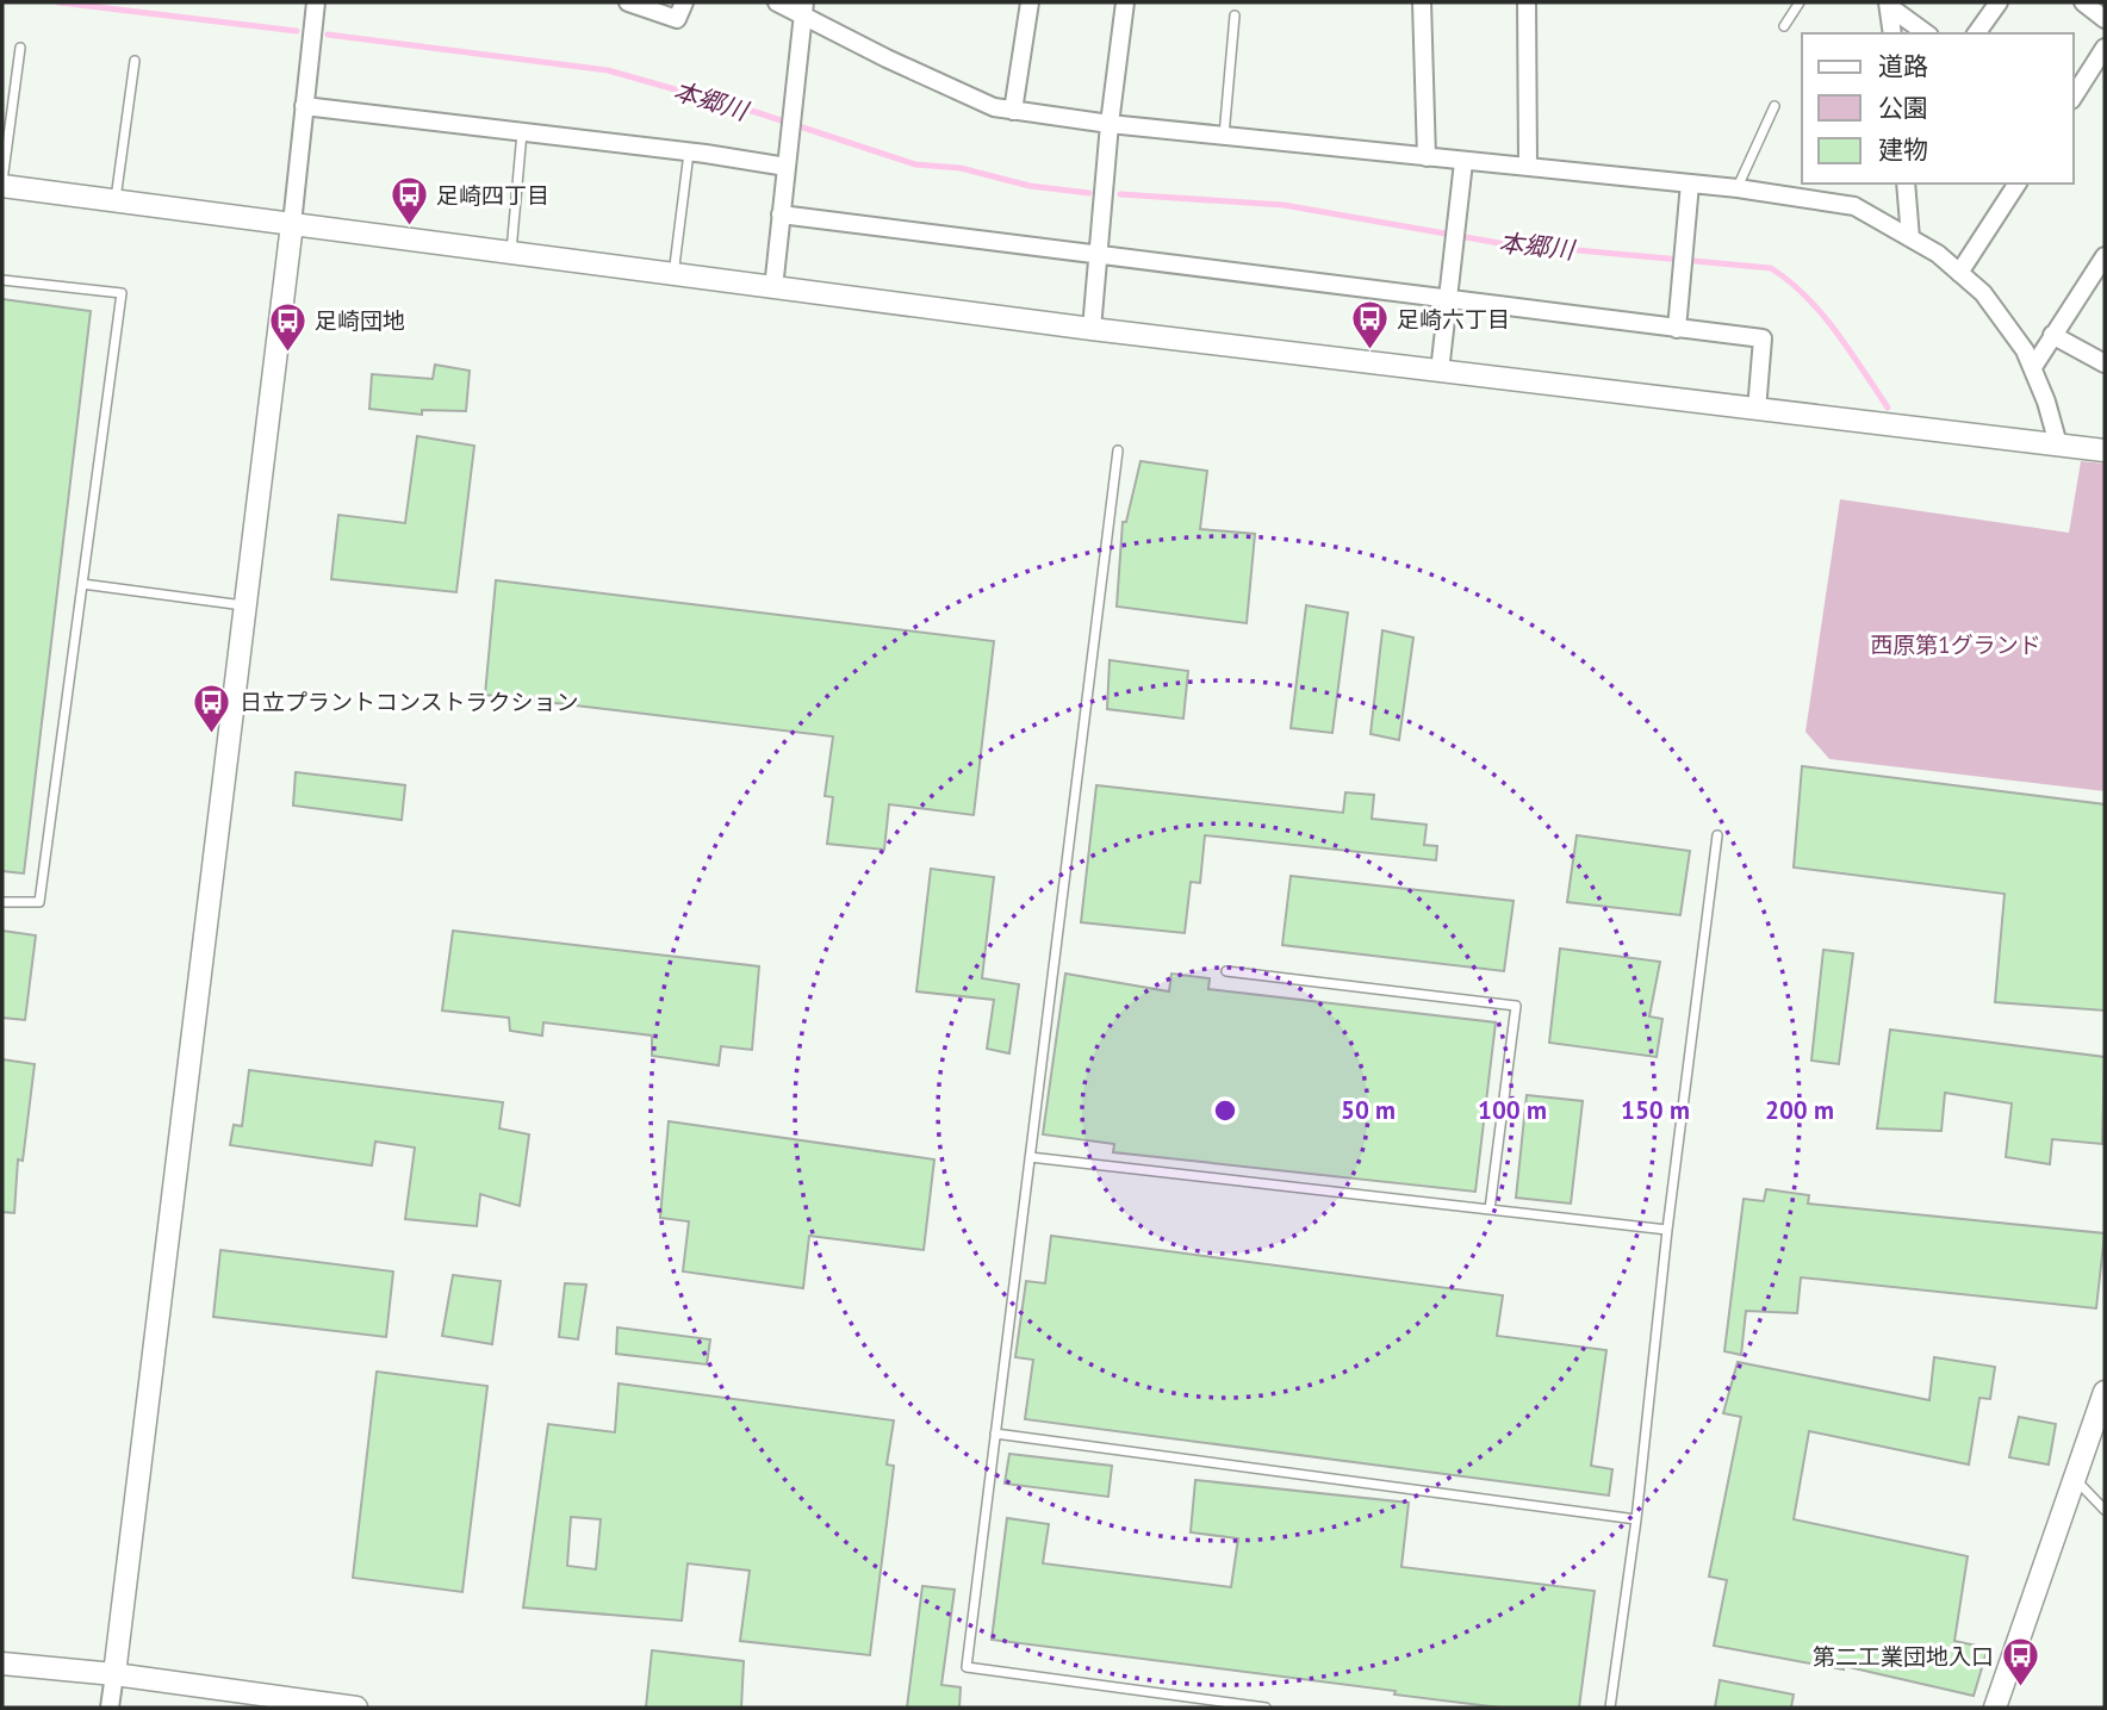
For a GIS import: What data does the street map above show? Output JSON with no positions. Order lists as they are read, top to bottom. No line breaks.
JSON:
{"water":["本郷川"],"parks":["西原第1グランド"],"places":{"bus stop":["足崎四丁目","足崎六丁目","足崎団地","日立プラントコンストラクション","第二工業団地入口"]},"legend":["道路","公園","建物"],"rings":["50 m","100 m","150 m","200 m"]}
